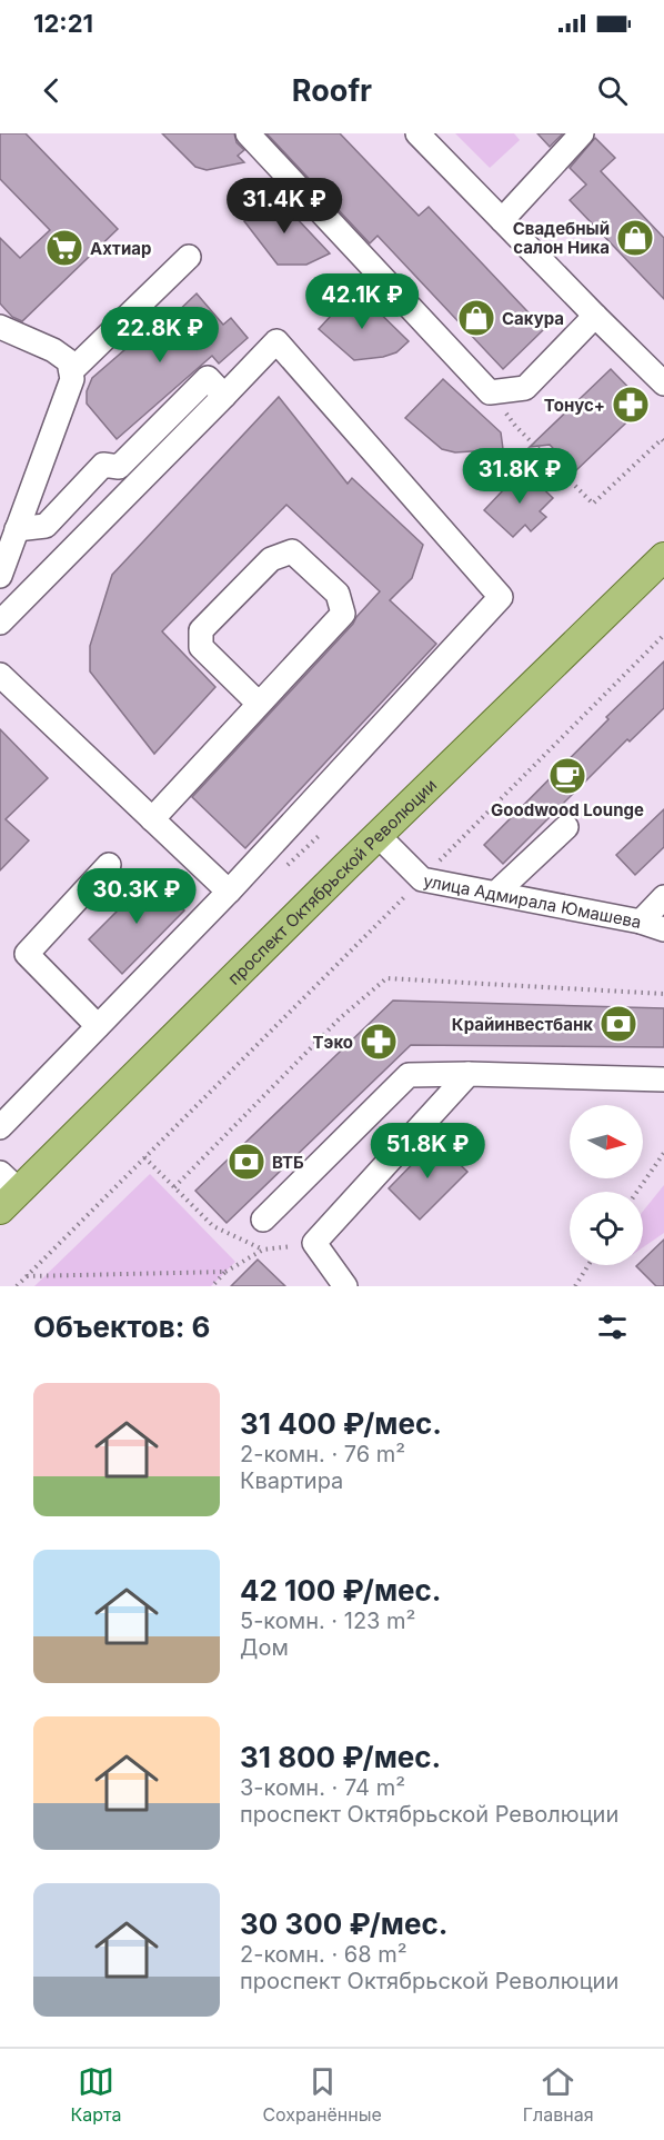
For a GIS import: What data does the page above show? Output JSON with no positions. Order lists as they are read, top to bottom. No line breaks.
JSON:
{"streets":{"main road":["проспект Октябрьской Революции"],"street":["улица Адмирала Юмашева"]},"crossings":[["проспект Октябрьской Революции","улица Адмирала Юмашева"]],"places":{"shop":["Свадебный салон Ника","Сакура"],"supermarket":["Ахтиар"],"pharmacy":["Тонус+","Тэко"],"cafe":["Goodwood Lounge"],"bank":["Крайинвестбанк","ВТБ"]},"north":"right","page":{"status":"12:21","header":"Roofr","price":["31.4K ₽","42.1K ₽","22.8K ₽","31.8K ₽","30.3K ₽","51.8K ₽"],"heading":"Объектов: 6","list":[{"name":"31 400 ₽/мес.","note":"2-комн. · 76 m² · Квартира"},{"name":"42 100 ₽/мес.","note":"5-комн. · 123 m² · Дом"},{"name":"31 800 ₽/мес.","note":"3-комн. · 74 m² · проспект Октябрьской Революции"},{"name":"30 300 ₽/мес.","note":"2-комн. · 68 m² · проспект Октябрьской Революции"}],"tabs":["Карта","Сохранённые","Главная"]}}
